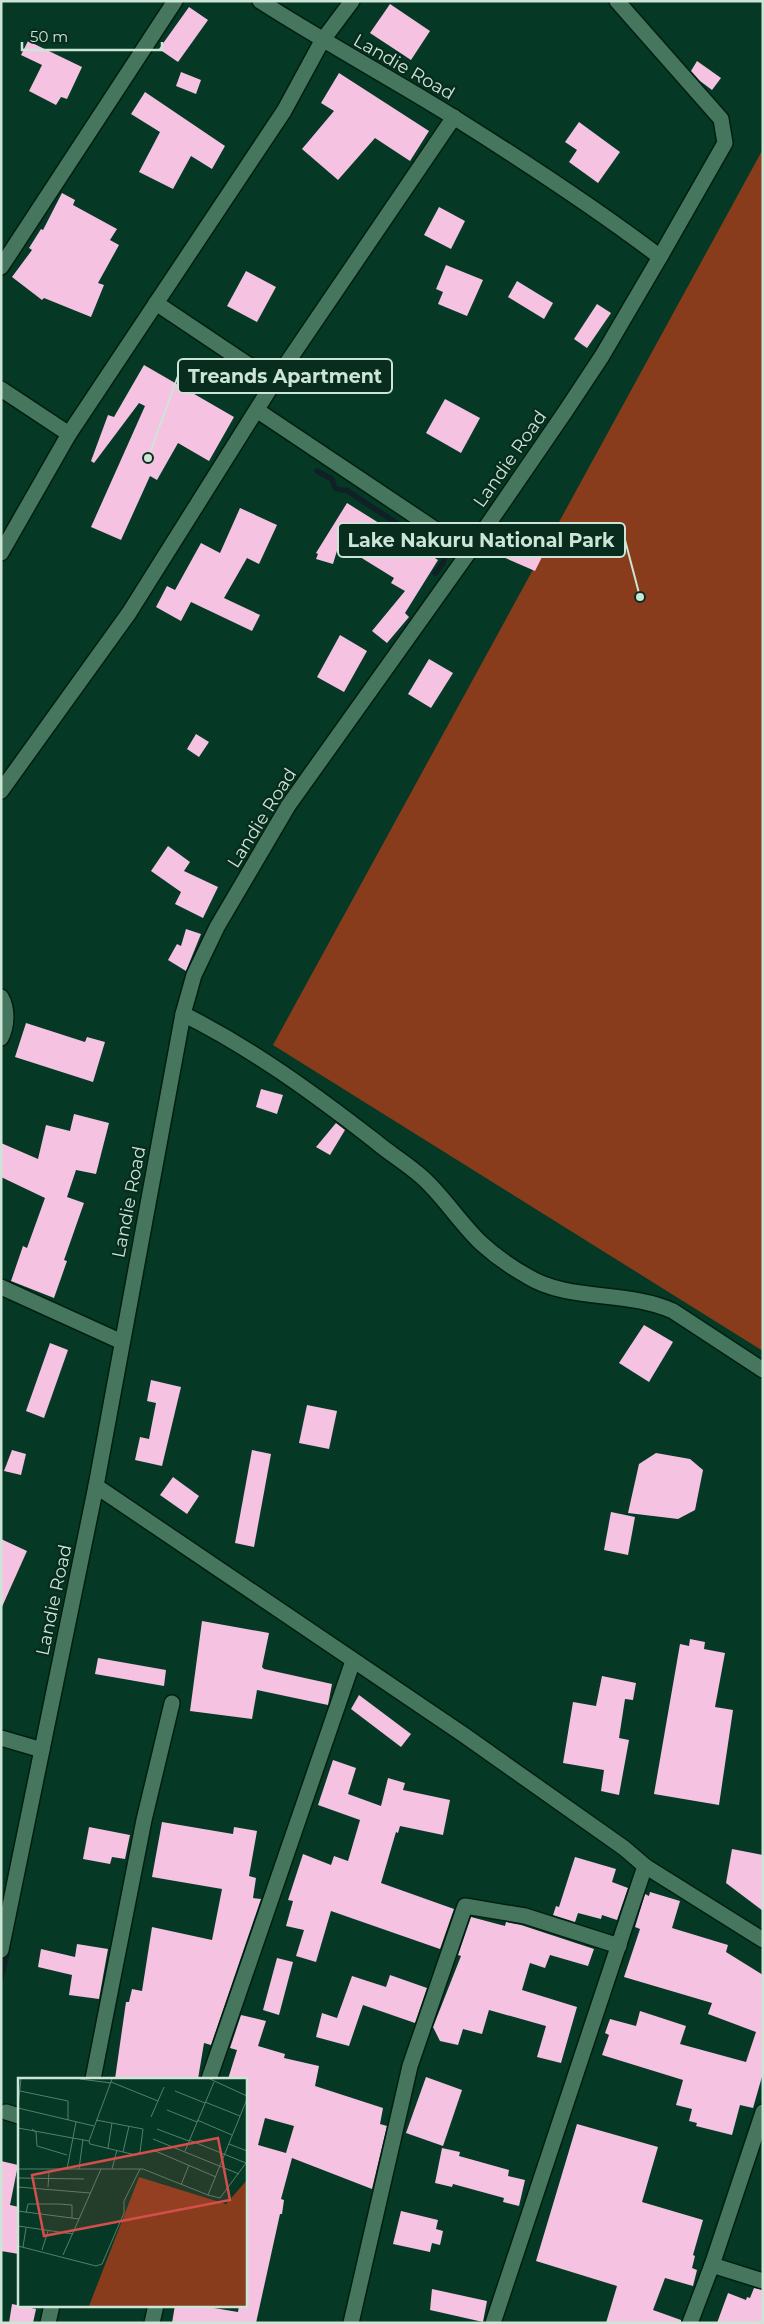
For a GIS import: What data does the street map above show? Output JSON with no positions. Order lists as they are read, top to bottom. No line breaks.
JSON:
{"streets":{"street":["Landie Road"]},"places":["Treands Apartment","Lake Nakuru National Park"],"scale_bar":"50 m"}
